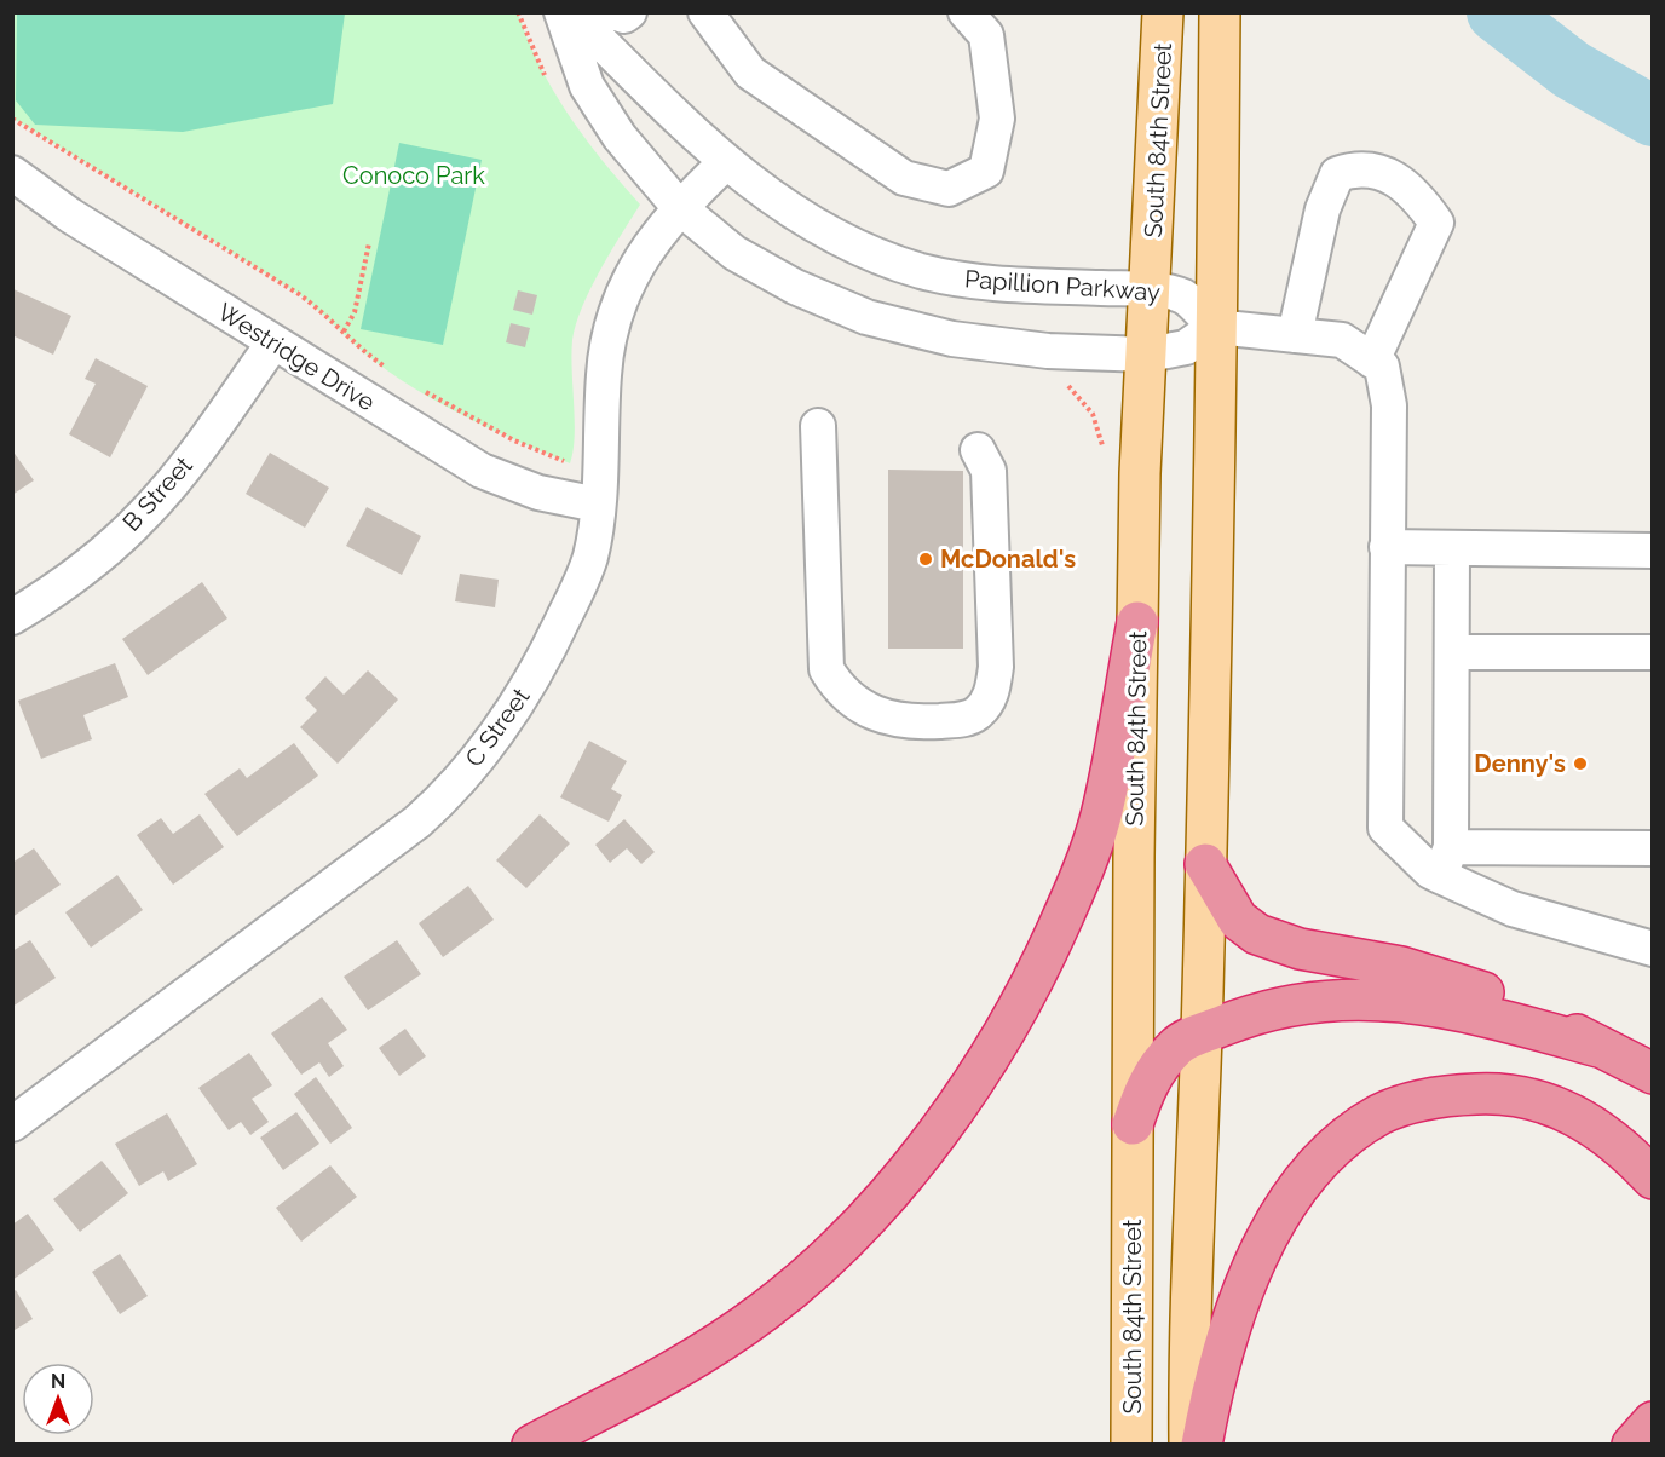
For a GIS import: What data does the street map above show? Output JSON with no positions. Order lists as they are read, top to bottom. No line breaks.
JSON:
{"streets":{"main road":["South 84th Street"],"street":["Papillion Parkway","Westridge Drive","B Street","C Street"]},"crossings":[["South 84th Street","Papillion Parkway"],["Papillion Parkway","C Street"],["Westridge Drive","B Street"],["Westridge Drive","C Street"]],"parks":["Conoco Park"],"places":["McDonald's","Denny's"],"north":"top"}
